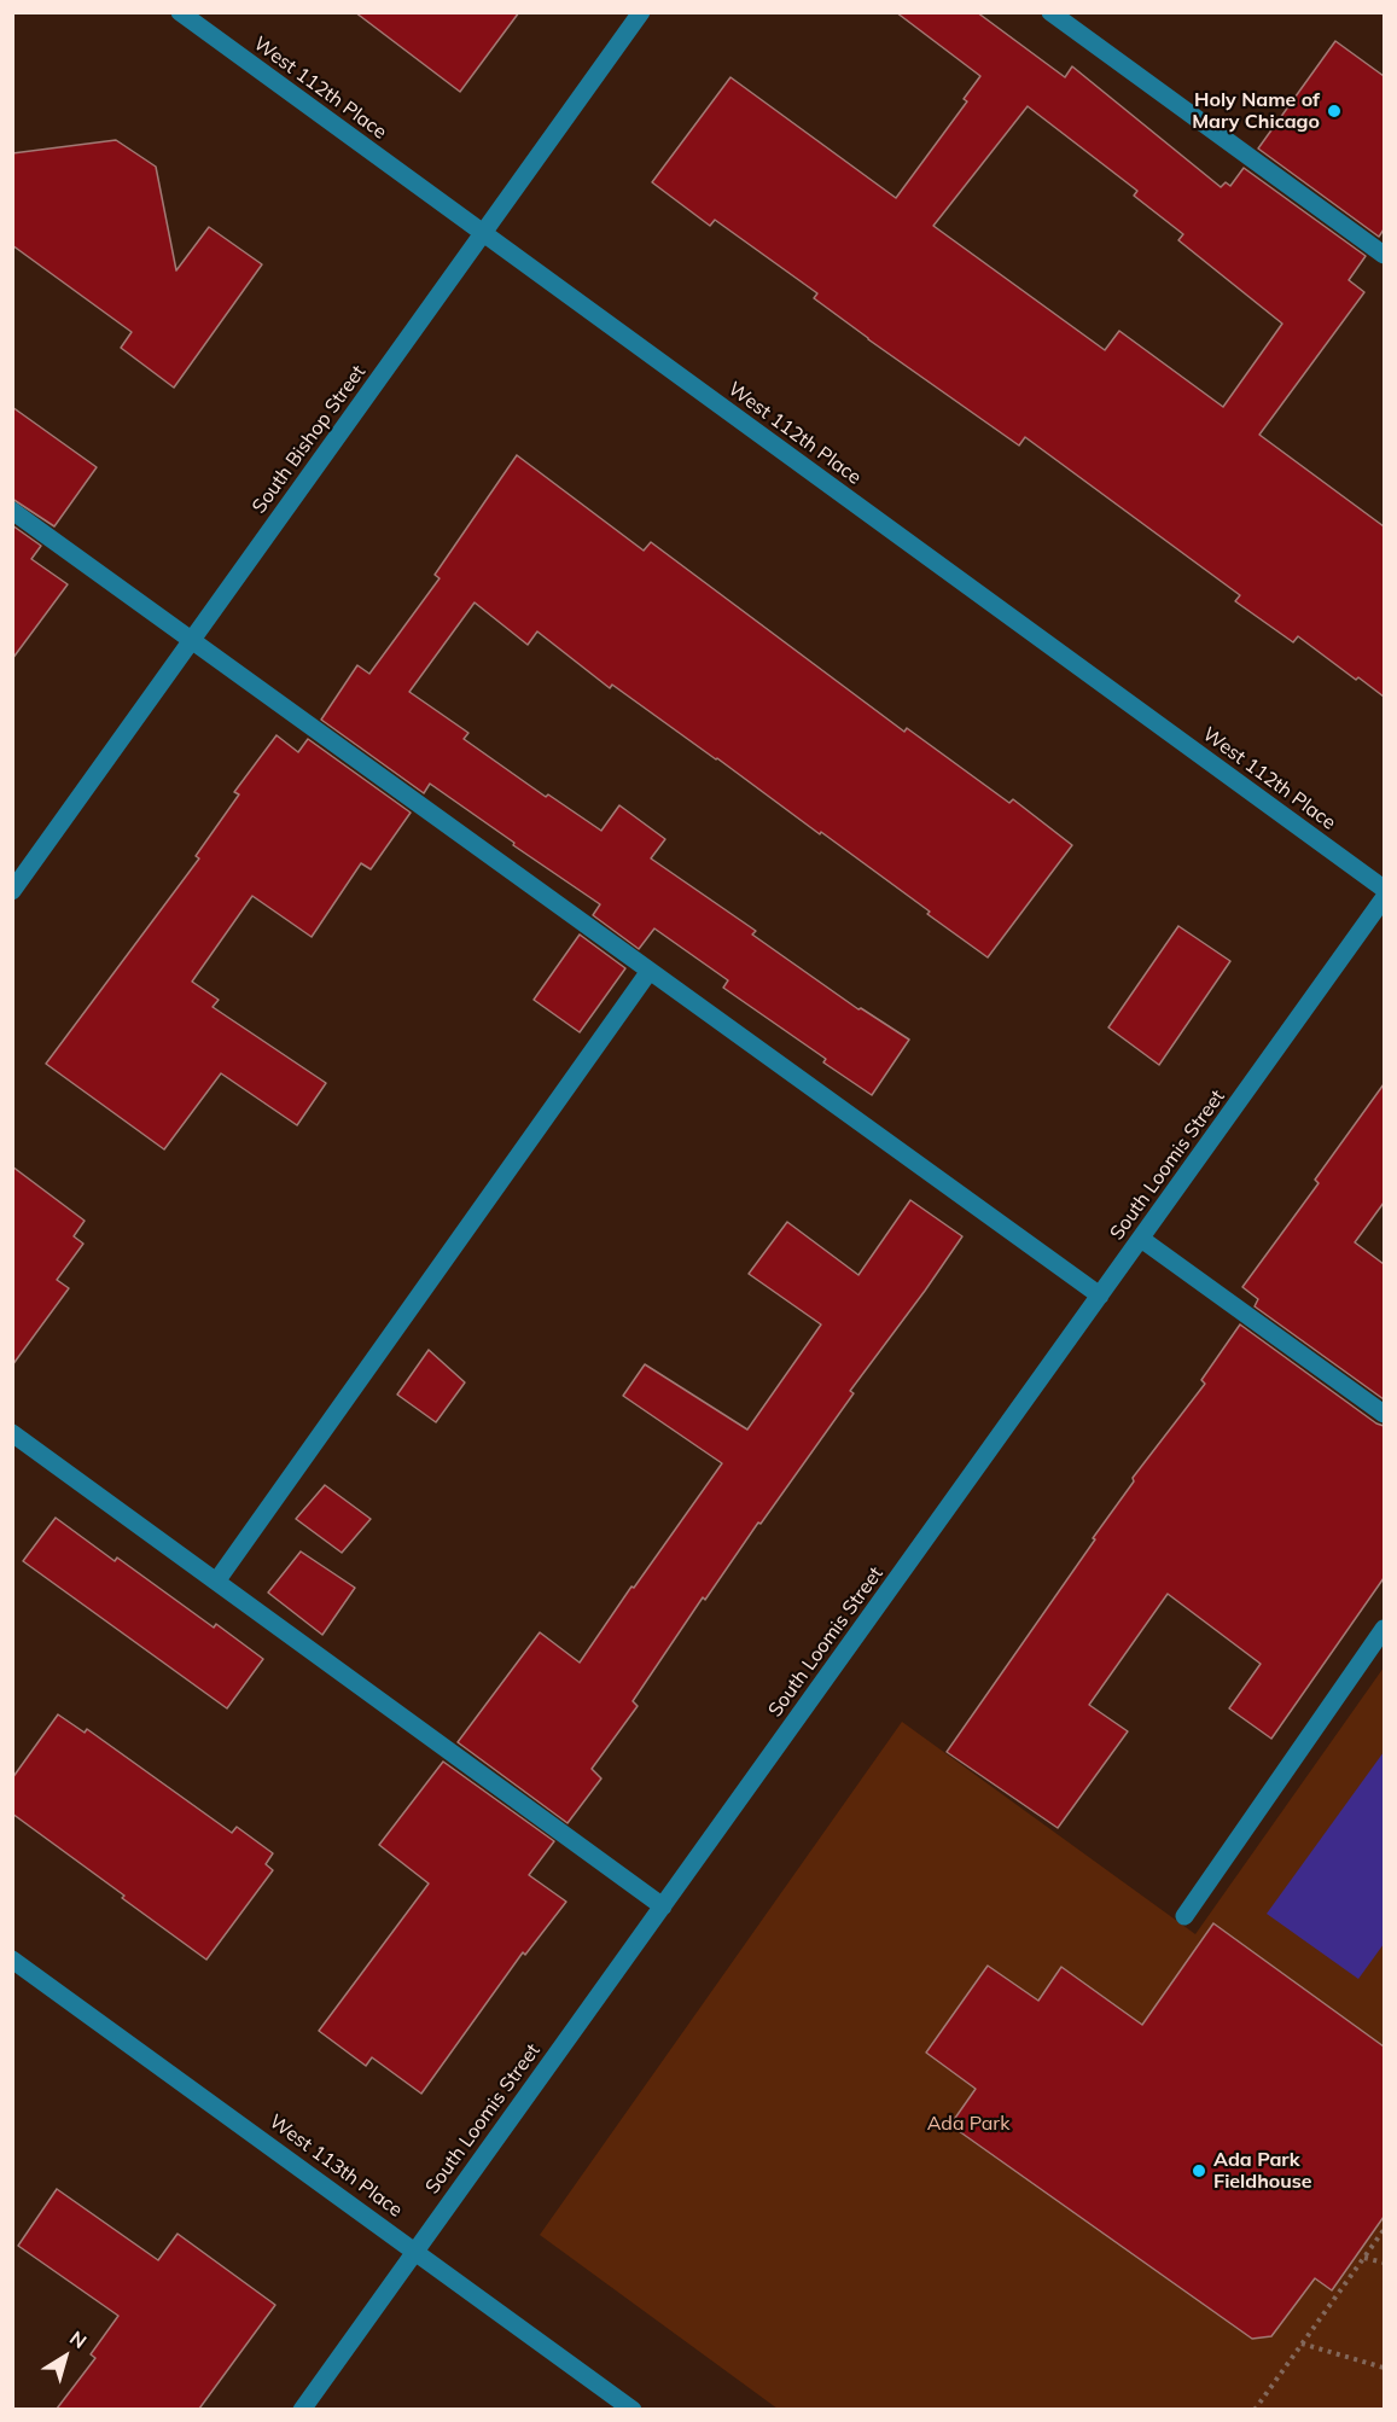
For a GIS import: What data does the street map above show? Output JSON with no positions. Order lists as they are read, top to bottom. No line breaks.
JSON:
{"streets":{"street":["West 112th Place","South Bishop Street","South Loomis Street","West 113th Place"]},"crossings":[["West 112th Place","South Bishop Street"],["South Loomis Street","West 113th Place"]],"parks":["Ada Park"],"places":["Holy Name of Mary Chicago","Ada Park Fieldhouse"],"north":"top right"}
